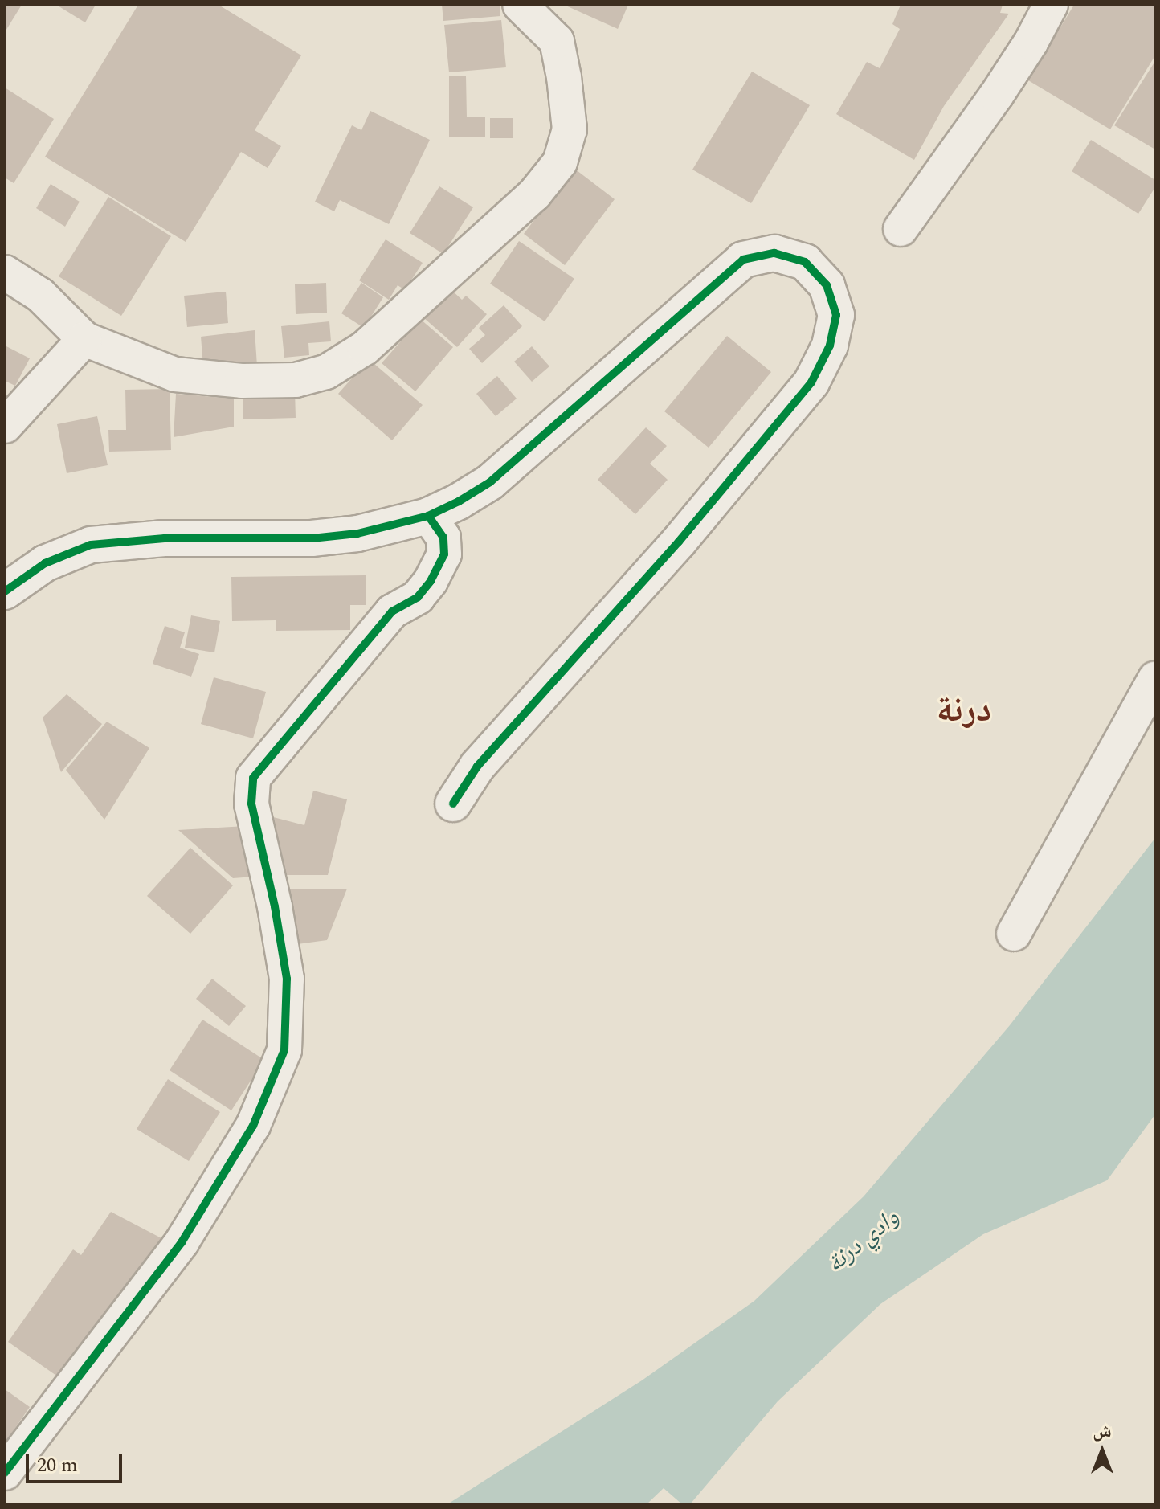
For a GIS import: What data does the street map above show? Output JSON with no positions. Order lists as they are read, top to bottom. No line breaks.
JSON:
{"districts":["درنة"],"water":["وادي درنة"],"scale_bar":"20 m","north":"top"}
